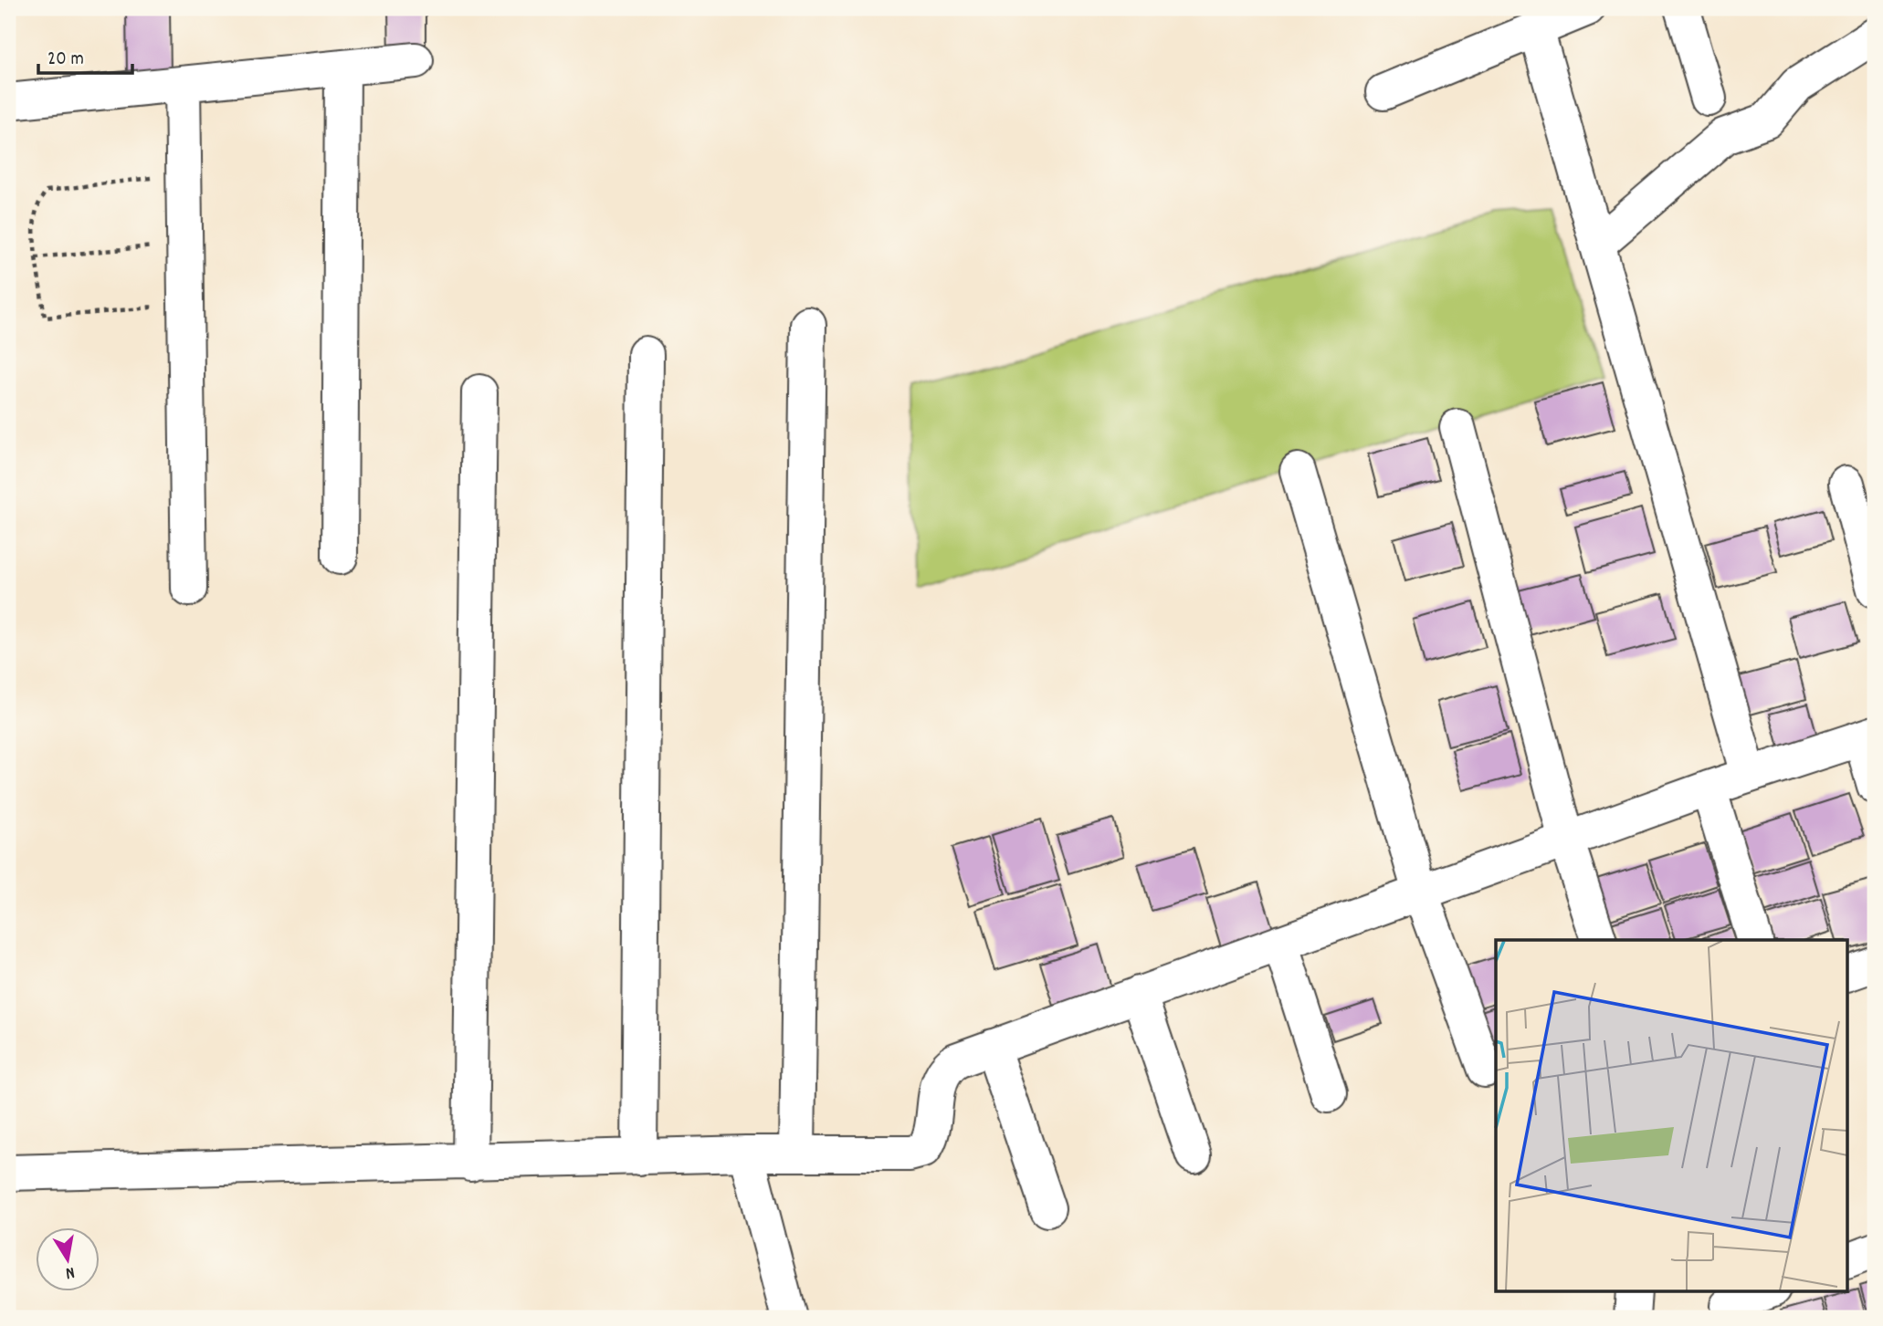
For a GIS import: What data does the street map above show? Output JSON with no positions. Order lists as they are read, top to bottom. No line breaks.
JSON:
{"scale_bar":"20 m","north":"bottom"}
